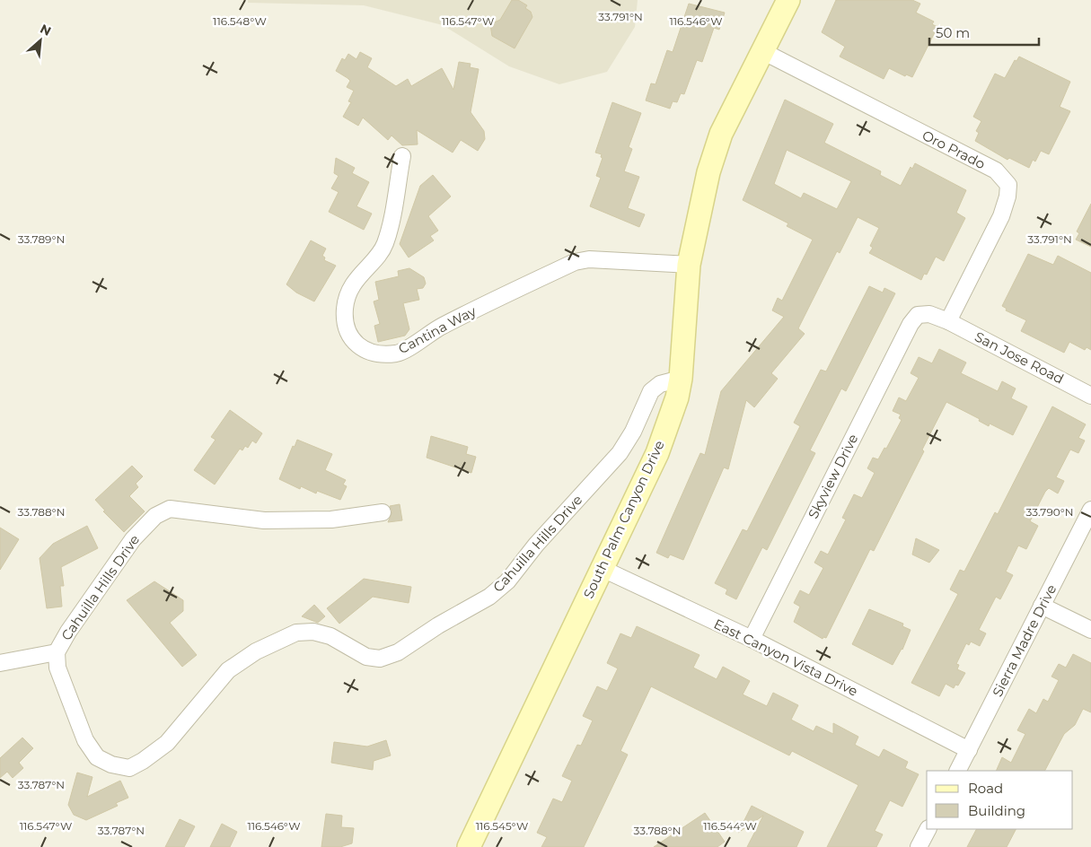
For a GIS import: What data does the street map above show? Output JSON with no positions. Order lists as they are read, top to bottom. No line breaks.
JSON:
{"streets":{"street":["Oro Prado","Cantina Way","San Jose Road","Skyview Drive","South Palm Canyon Drive","Cahuilla Hills Drive","Sierra Madre Drive","East Canyon Vista Drive"]},"crossings":[["Oro Prado","San Jose Road"],["Oro Prado","South Palm Canyon Drive"],["Cantina Way","South Palm Canyon Drive"],["San Jose Road","Skyview Drive"],["Skyview Drive","East Canyon Vista Drive"],["South Palm Canyon Drive","Cahuilla Hills Drive"],["South Palm Canyon Drive","East Canyon Vista Drive"],["Sierra Madre Drive","East Canyon Vista Drive"]],"legend":["Road","Building"],"scale_bar":"50 m","north":"top right","coordinates":["33.791°N","116.548°W","116.547°W","116.546°W","33.789°N","33.790°N","33.788°N","33.787°N","116.545°W","116.544°W"]}
